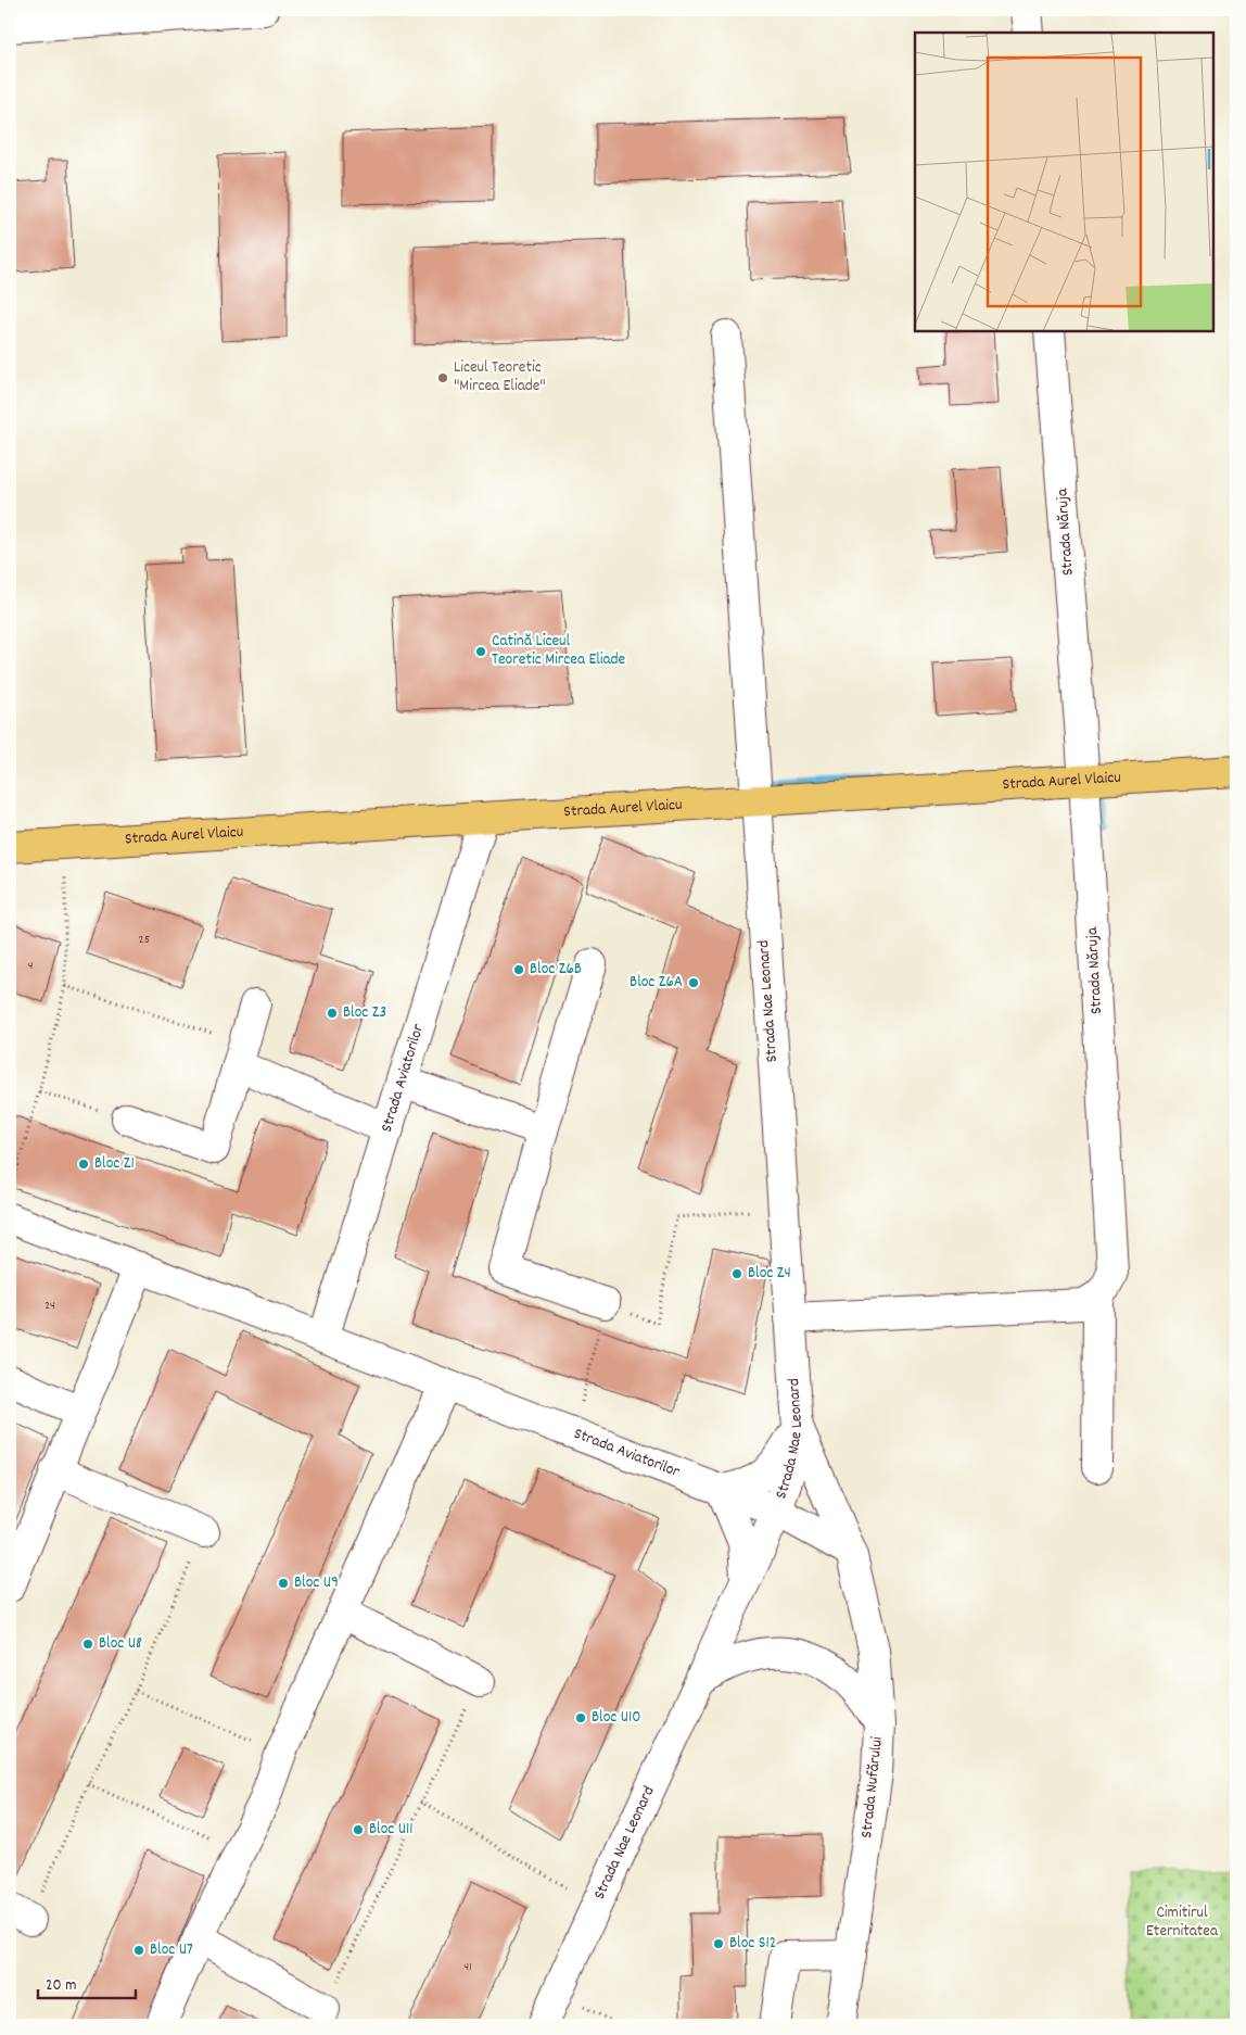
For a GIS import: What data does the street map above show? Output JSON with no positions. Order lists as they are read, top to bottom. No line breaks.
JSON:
{"streets":{"main road":["Strada Aurel Vlaicu"],"street":["Strada Năruja","Strada Nae Leonard","Strada Aviatorilor","Strada Nufărului"]},"crossings":[["Strada Năruja","Strada Aurel Vlaicu"],["Strada Aurel Vlaicu","Strada Nae Leonard"],["Strada Aurel Vlaicu","Strada Aviatorilor"],["Strada Nae Leonard","Strada Aviatorilor"],["Strada Nae Leonard","Strada Nufărului"]],"parks":["Cimitirul Eternitatea"],"places":["Liceul Teoretic \"Mircea Eliade\"","Catină Liceul Teoretic Mircea Eliade","Bloc Z6B","Bloc Z6A","Bloc Z3","Bloc Z1","Bloc Z4","Bloc U9","Bloc U8","Bloc U10","Bloc U11","Bloc S12","Bloc U7"],"house_numbers":["25","4","24","41"],"scale_bar":"20 m"}
